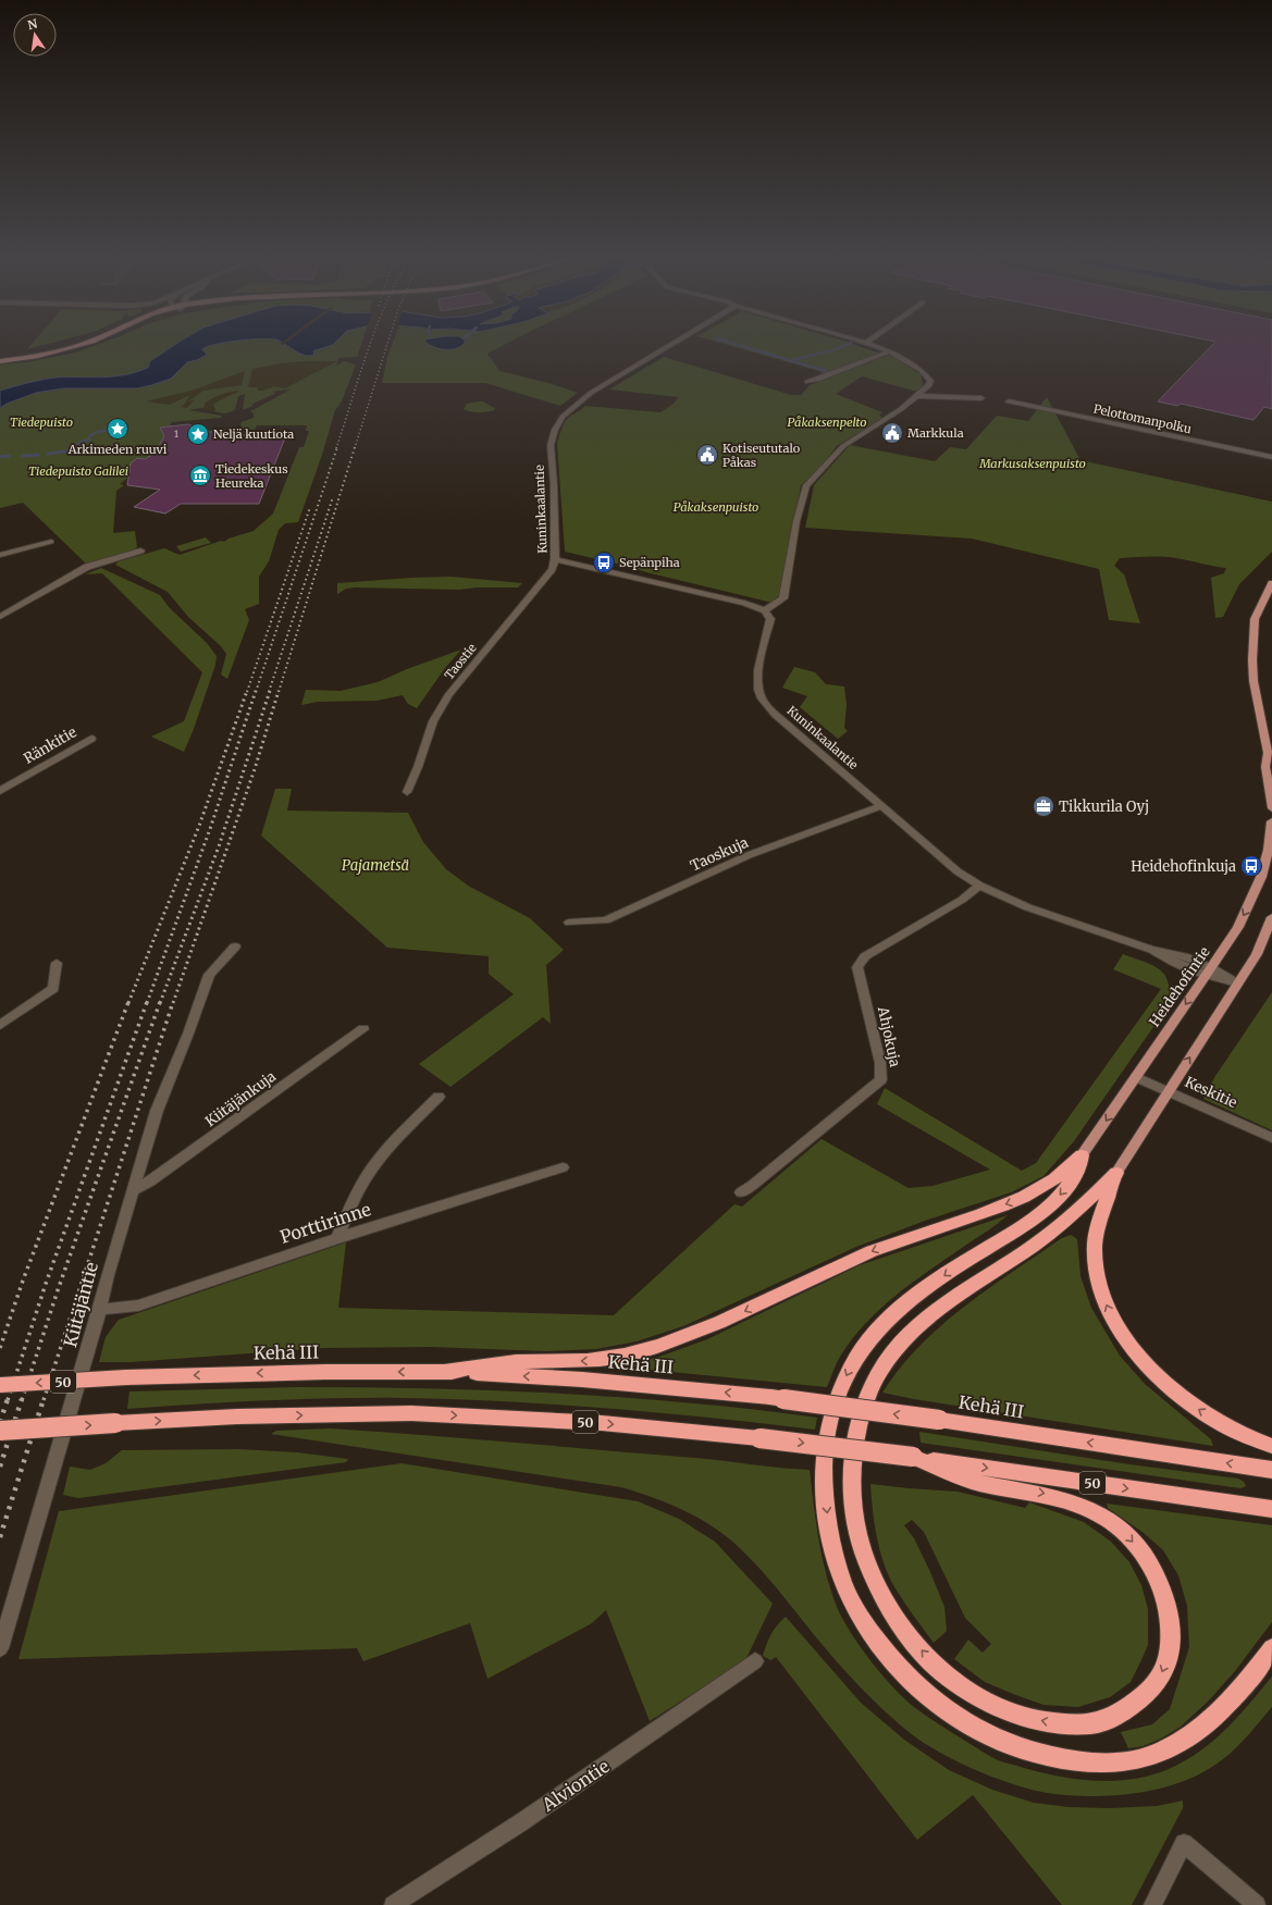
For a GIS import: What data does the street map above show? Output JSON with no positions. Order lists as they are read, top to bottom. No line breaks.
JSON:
{"streets":{"highway":["Kehä III","50"],"main road":["Heidehofintie"],"street":["Pelottomanpolku","Kuninkaalantie","Taostie","Ränkitie","Taoskuja","Ahjokuja","Keskitie","Kiitäjänkuja","Porttirinne","Kiitäjäntie","Alviontie"]},"crossings":[["Kuninkaalantie","Taostie"],["Kuninkaalantie","Taoskuja"],["Kuninkaalantie","Heidehofintie"],["Kuninkaalantie","Ahjokuja"],["Heidehofintie","Keskitie"],["Kiitäjänkuja","Kiitäjäntie"],["Porttirinne","Kiitäjäntie"]],"parks":["Tiedepuisto","Påkaksenpelto","Markusaksenpuisto","Tiedepuisto Galilei","Påkaksenpuisto","Pajametsä"],"places":{"place":["Arkimeden ruuvi","Neljä kuutiota"],"public building":["Markkula","Kotiseututalo Påkas"],"museum":["Tiedekeskus Heureka"],"bus stop":["Sepänpiha","Heidehofinkuja"],"office":["Tikkurila Oyj"]},"house_numbers":["1"],"north":"top"}
